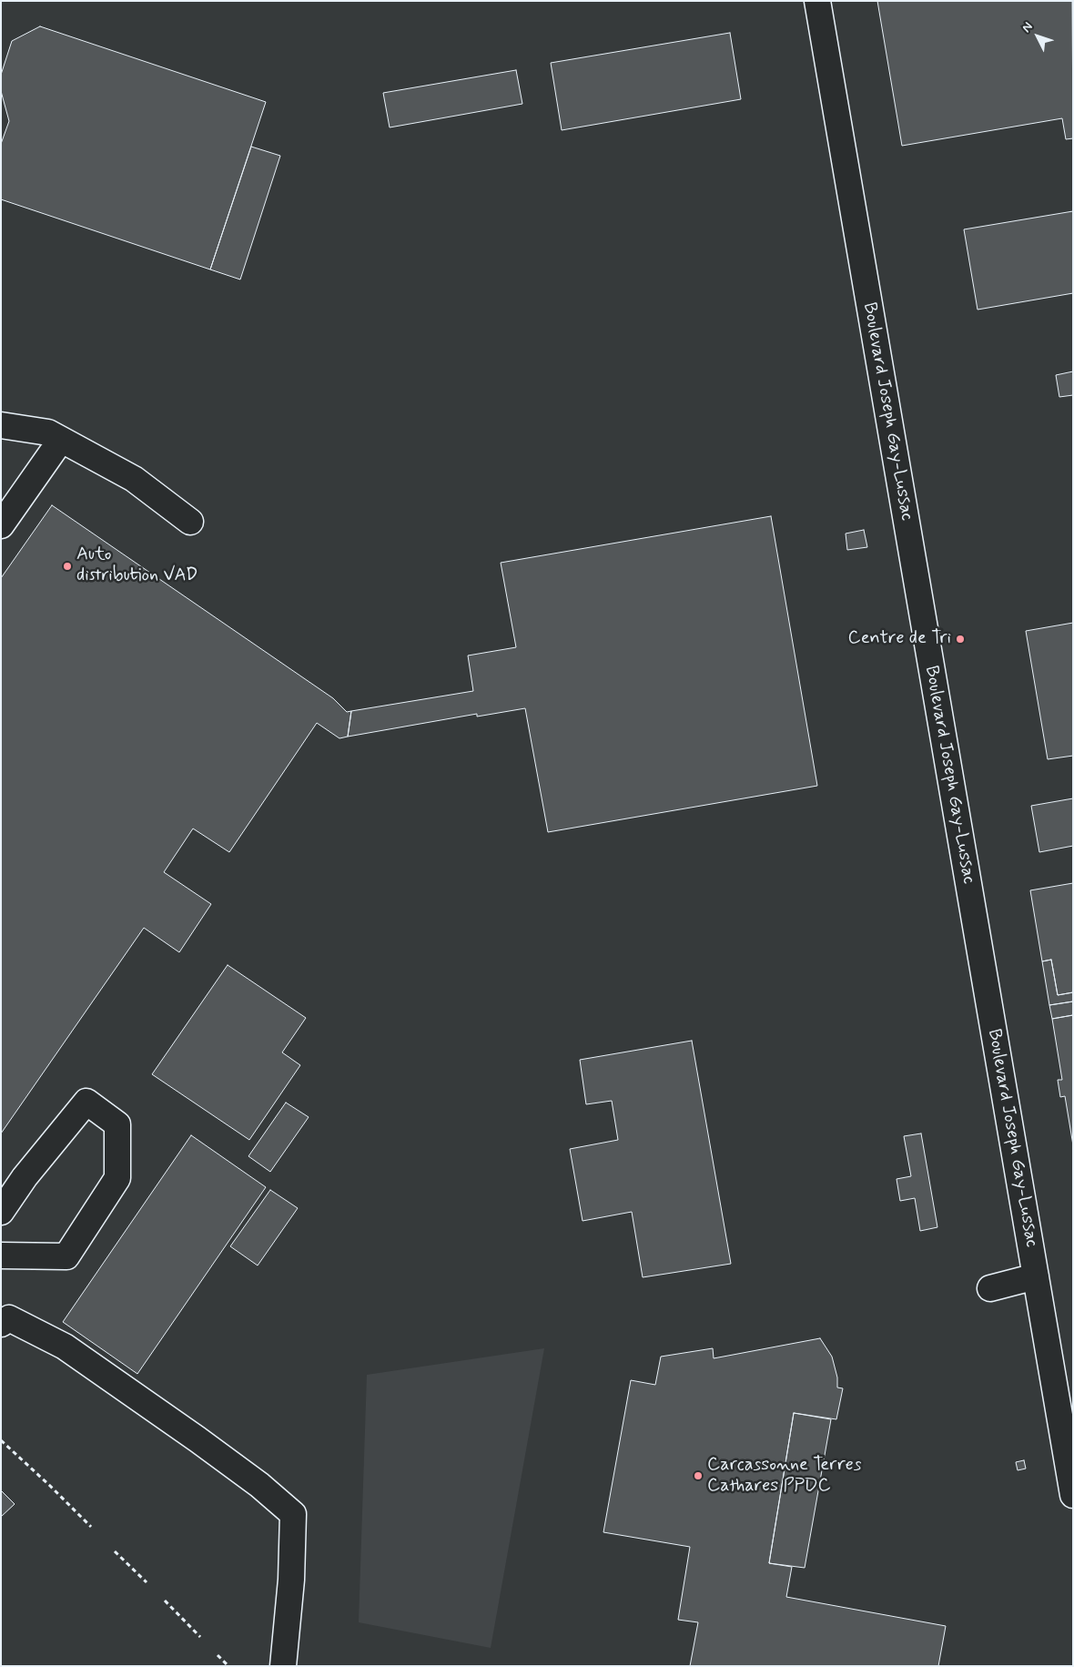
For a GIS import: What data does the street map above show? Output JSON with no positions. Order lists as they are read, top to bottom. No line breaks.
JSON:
{"streets":{"street":["Boulevard Joseph Gay-Lussac"]},"places":["Auto distribution VAD","Centre de Tri","Carcassonne Terres Cathares PPDC"],"north":"top left"}
